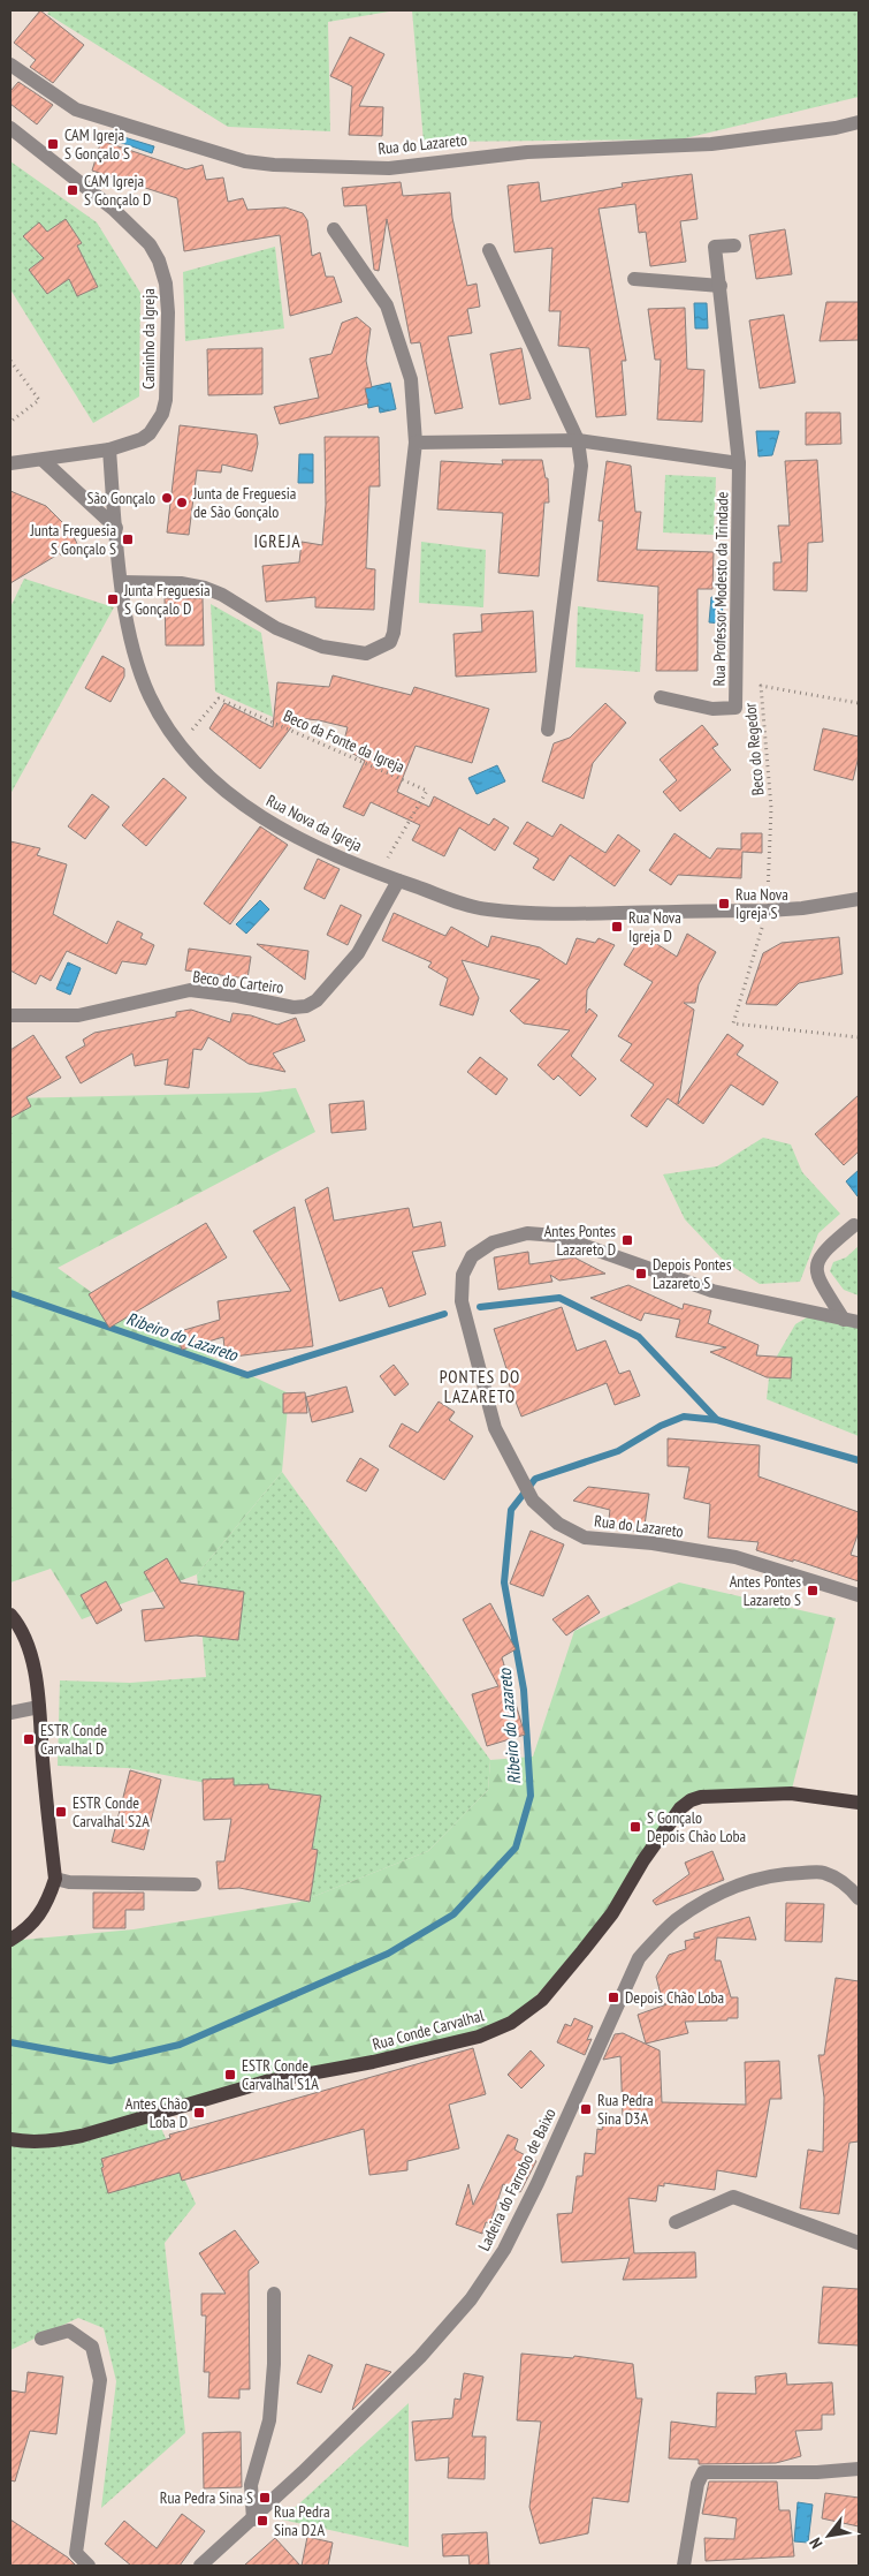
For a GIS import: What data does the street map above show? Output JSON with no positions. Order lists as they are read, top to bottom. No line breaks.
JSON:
{"streets":{"main road":["Rua Conde Carvalhal"],"street":["Rua do Lazareto","Caminho da Igreja","Rua Professor Modesto da Trindade","Rua Nova da Igreja","Beco do Carteiro","Ladeira do Farrobo de Baixo"],"path":["Beco da Fonte da Igreja","Beco do Regedor"]},"crossings":[["Caminho da Igreja","Rua Nova da Igreja"],["Beco da Fonte da Igreja","Rua Nova da Igreja"],["Beco do Regedor","Rua Nova da Igreja"],["Rua Nova da Igreja","Beco do Carteiro"]],"districts":["IGREJA","PONTES DO LAZARETO"],"water":["Ribeiro do Lazareto"],"places":{"transit":["CAM Igreja S Gonçalo S","CAM Igreja S Gonçalo D","Junta Freguesia S Gonçalo S","Junta Freguesia S Gonçalo D","Rua Nova Igreja S","Rua Nova Igreja D","Antes Pontes Lazareto D","Depois Pontes Lazareto S","Antes Pontes Lazareto S","ESTR Conde Carvalhal D","ESTR Conde Carvalhal S2A","S Gonçalo Depois Chão Loba","Depois Chão Loba","ESTR Conde Carvalhal S1A","Rua Pedra Sina D3A","Antes Chão Loba D","Rua Pedra Sina S","Rua Pedra Sina D2A"],"other":["São Gonçalo","Junta de Freguesia de São Gonçalo"]},"north":"bottom left"}
